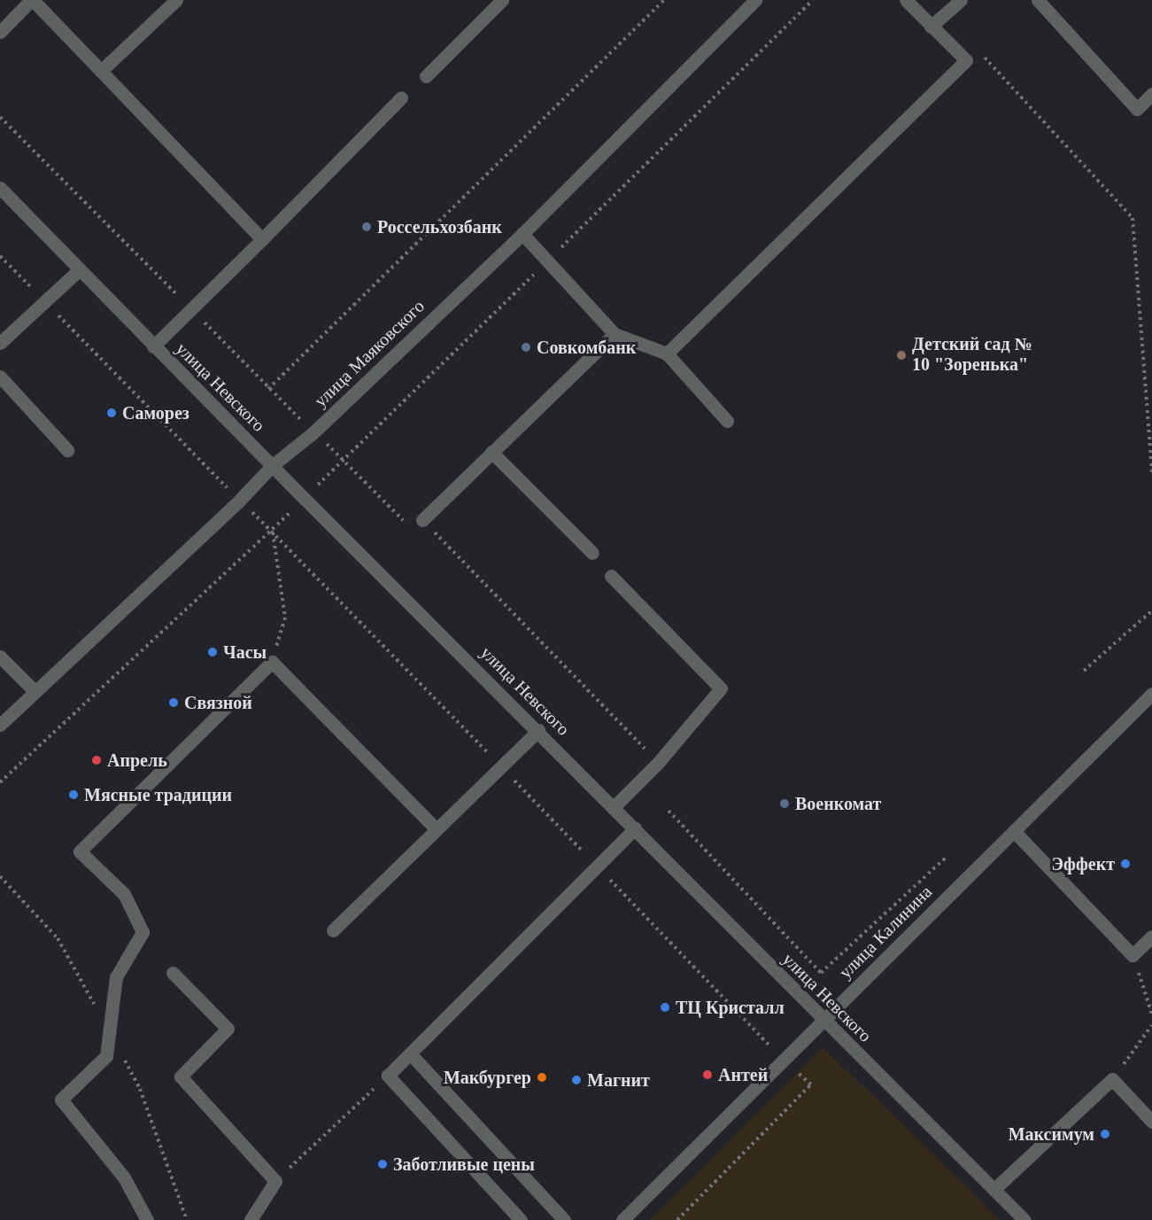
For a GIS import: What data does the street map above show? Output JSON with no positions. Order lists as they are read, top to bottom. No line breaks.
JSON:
{"streets":{"street":["улица Маяковского","улица Невского","улица Калинина"]},"crossings":[["улица Маяковского","улица Невского"],["улица Невского","улица Калинина"]],"places":["Россельхозбанк","Совкомбанк","Детский сад № 10 \"Зоренька\"","Саморез","Часы","Связной","Апрель","Мясные традиции","Военкомат","Эффект","ТЦ Кристалл","Антей","Макбургер","Магнит","Максимум","Заботливые цены"]}
